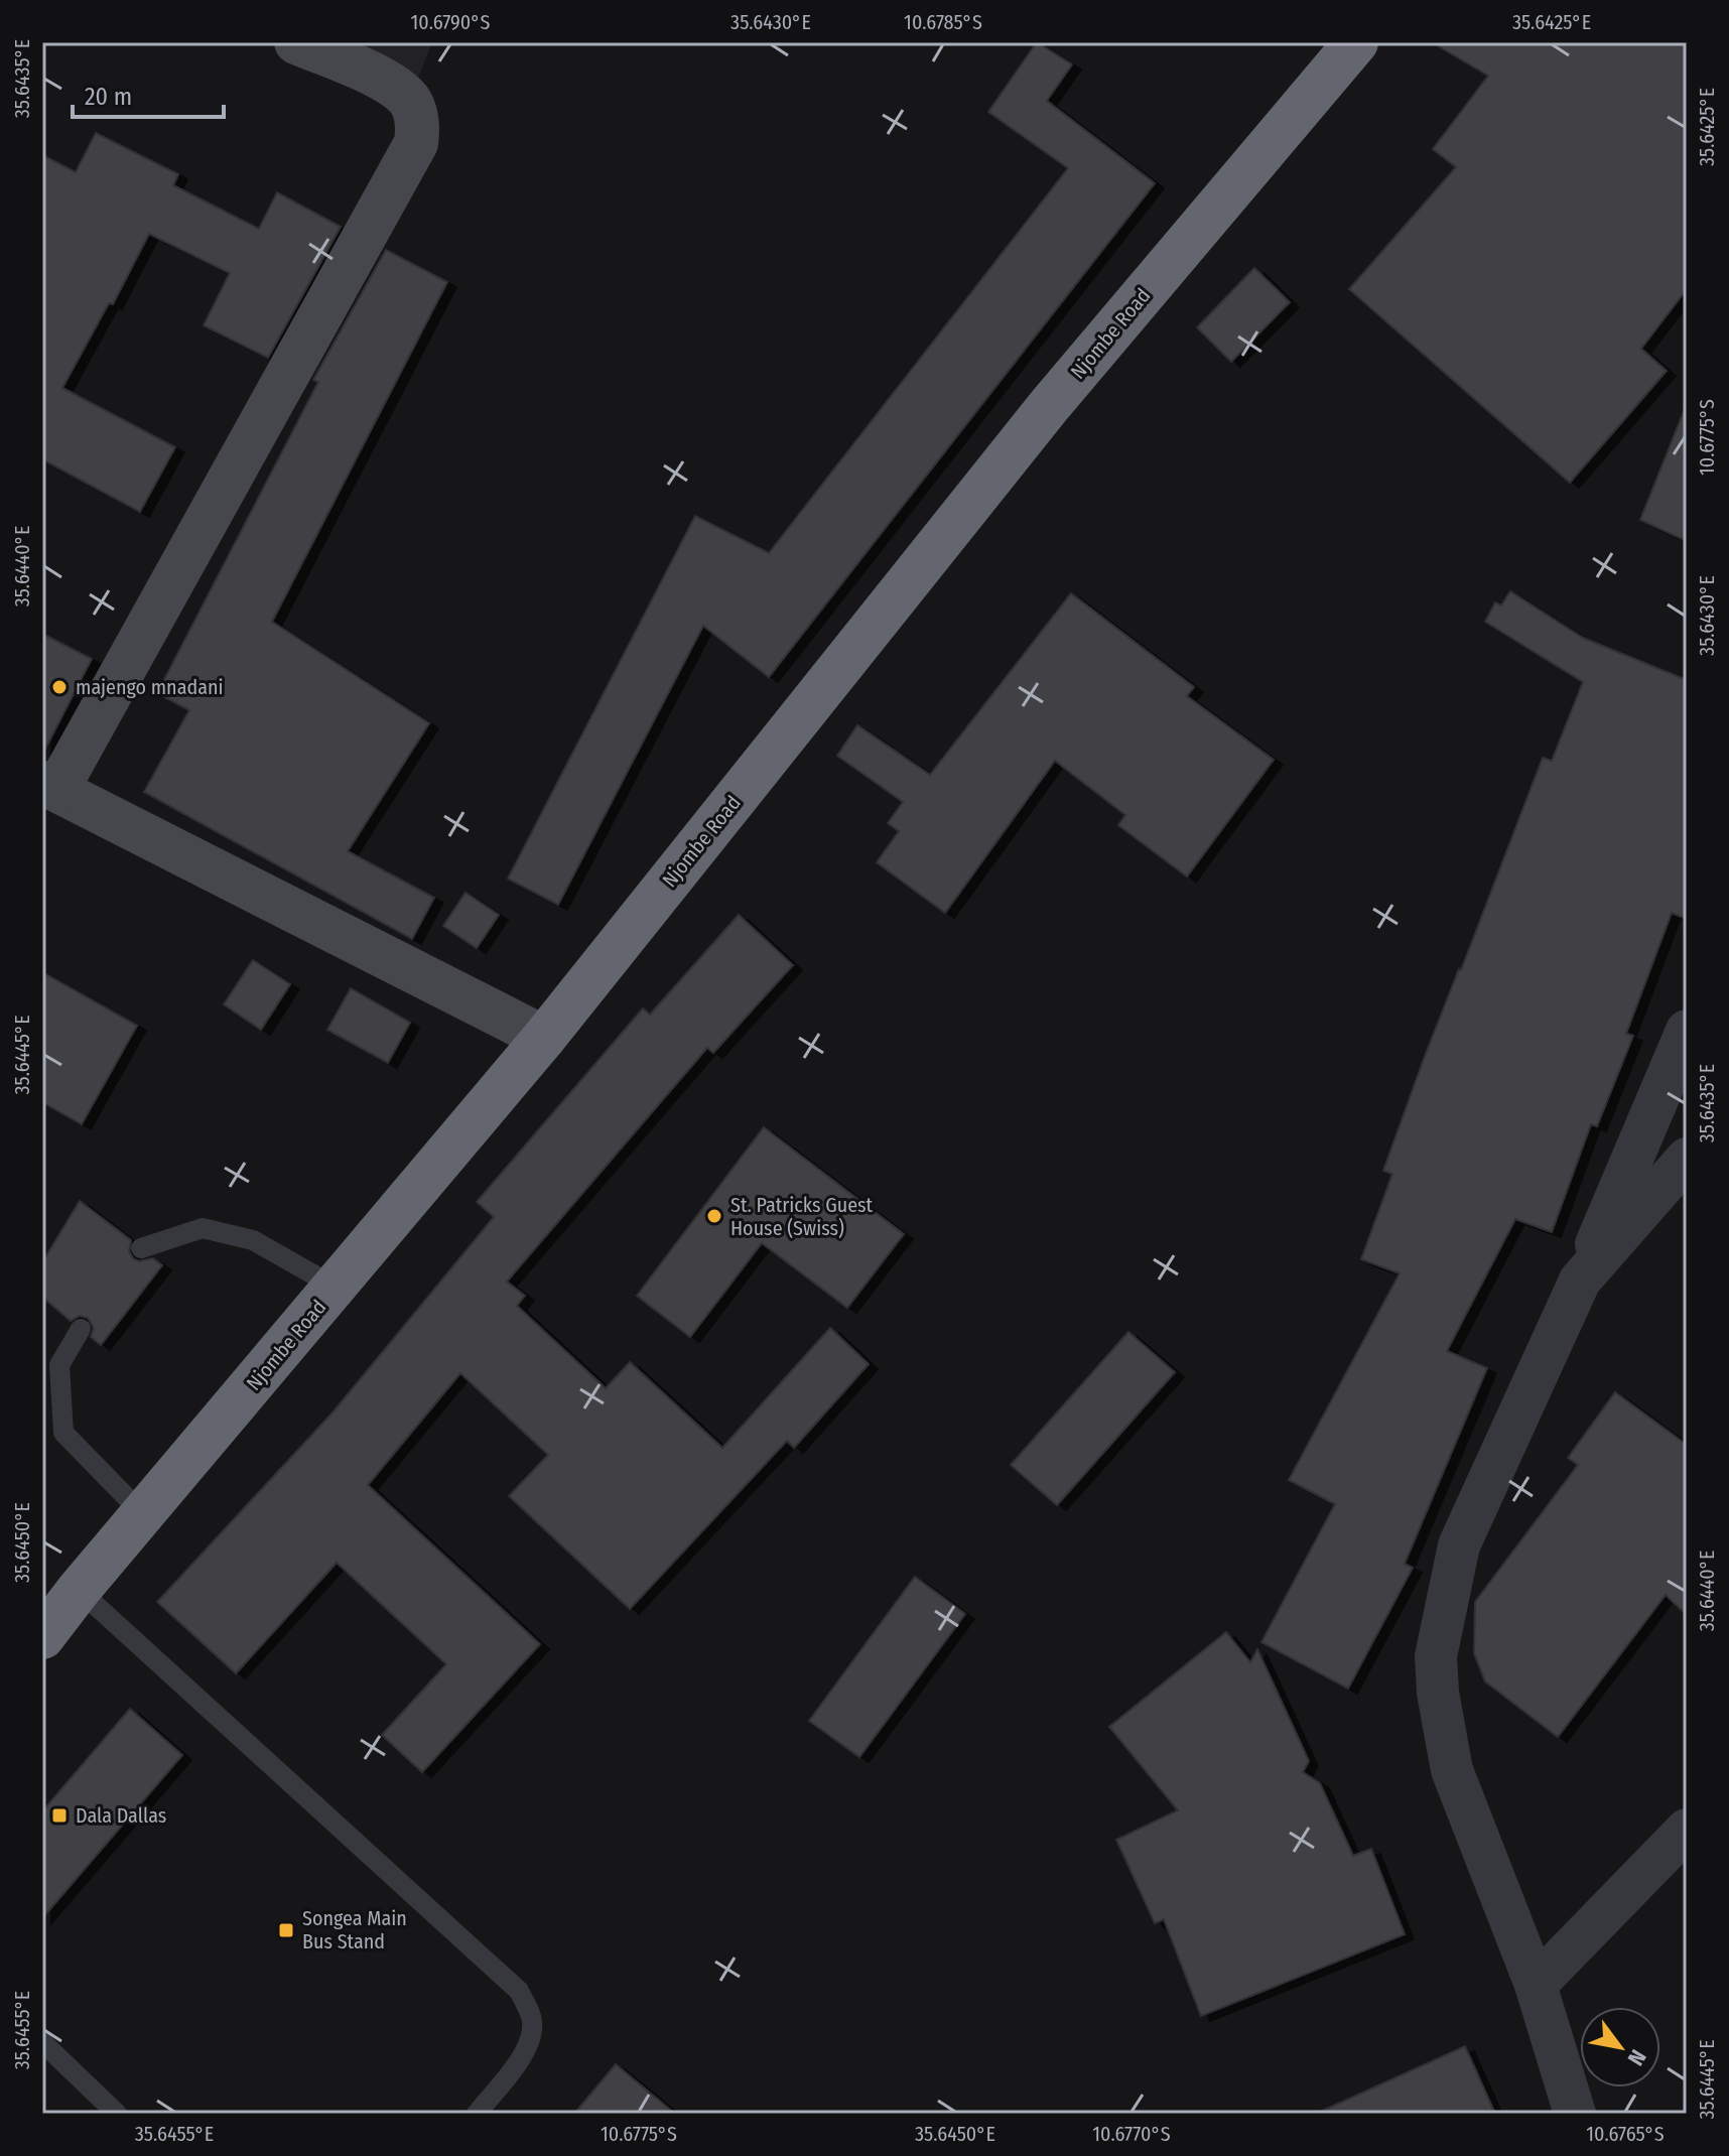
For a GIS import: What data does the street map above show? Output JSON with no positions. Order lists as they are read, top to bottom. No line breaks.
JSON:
{"streets":{"highway":["Njombe Road"]},"places":{"other":["majengo mnadani","St. Patricks Guest House (Swiss)"],"transit":["Dala Dallas","Songea Main Bus Stand"]},"scale_bar":"20 m","north":"bottom right","coordinates":["10.6790°S","35.6430°E","10.6785°S","35.6425°E","35.6435°E","10.6775°S","35.6440°E","35.6445°E","35.6450°E","35.6455°E","10.6770°S","10.6765°S"]}
